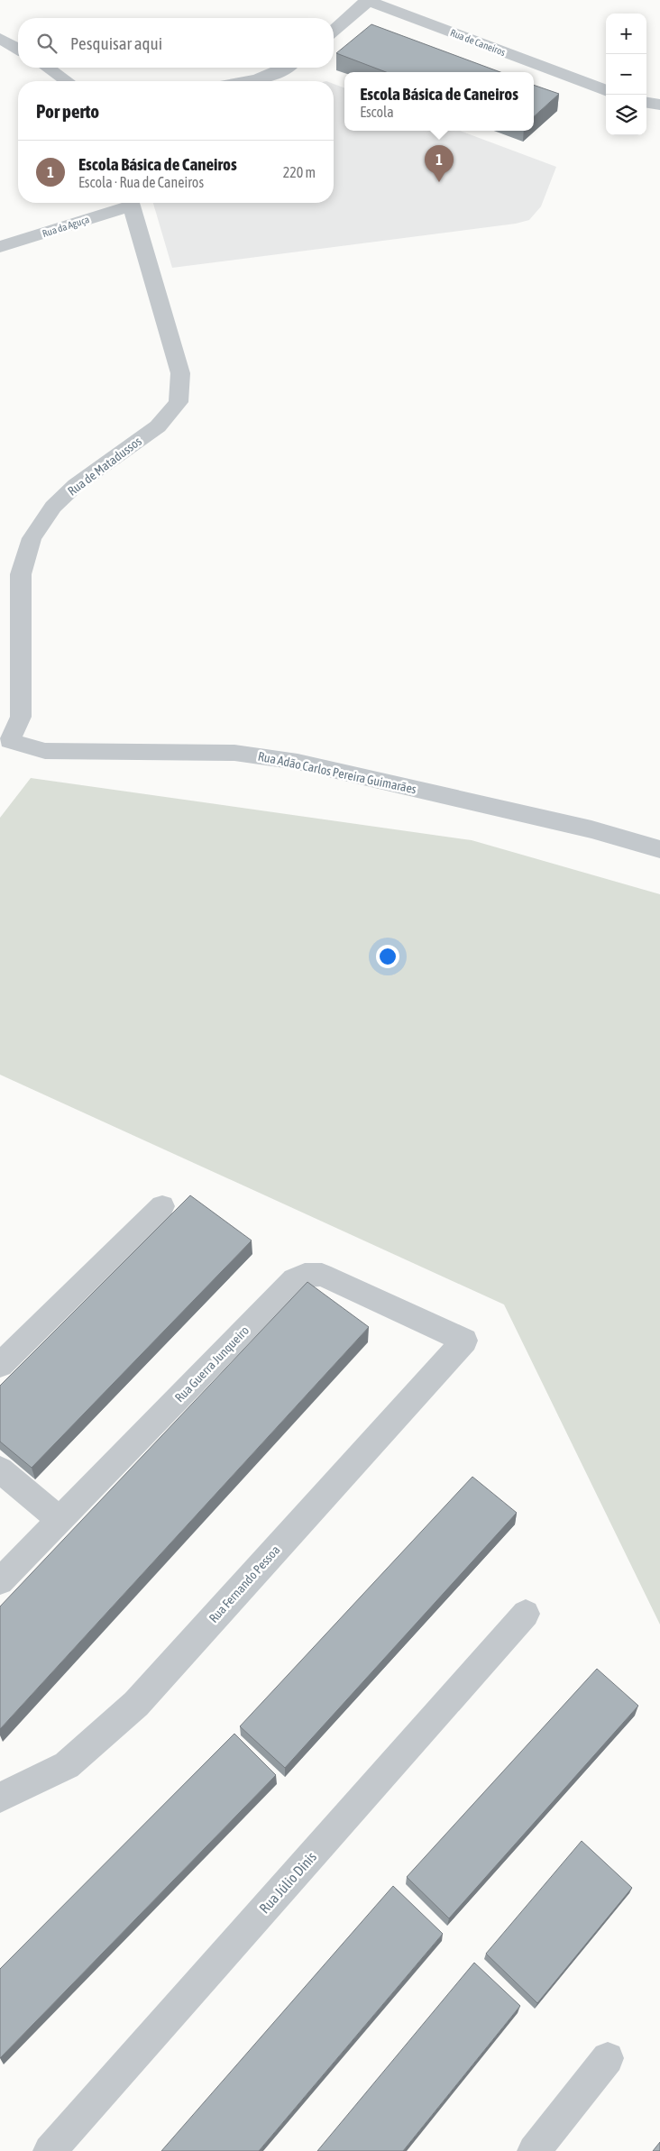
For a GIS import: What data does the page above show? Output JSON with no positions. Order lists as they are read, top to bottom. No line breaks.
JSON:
{"streets":{"street":["Rua de Caneiros","Rua da Aguça","Rua de Matadussos","Rua Adão Carlos Pereira Guimarães","Rua Guerra Junqueiro","Rua Fernando Pessoa","Rua Júlio Dinis"]},"crossings":[["Rua de Matadussos","Rua Adão Carlos Pereira Guimarães"],["Rua Guerra Junqueiro","Rua Fernando Pessoa"]],"page":{"map_buttons":["+","−"],"search":"Pesquisar aqui","popup":["Escola Básica de Caneiros","Escola"],"heading":"Por perto","list":[{"mark":"1","name":"Escola Básica de Caneiros","note":"Escola · Rua de Caneiros","value":"220 m"}],"pins":"1"}}
